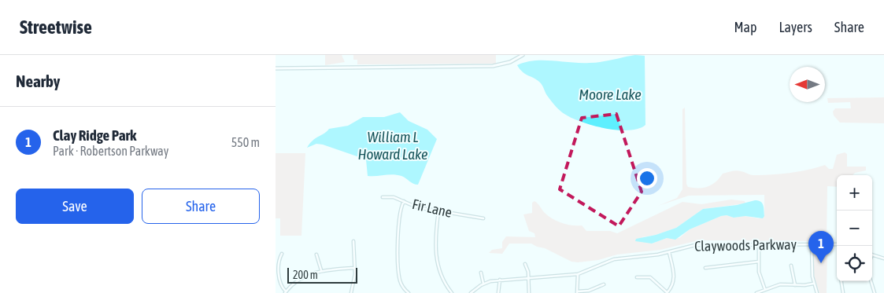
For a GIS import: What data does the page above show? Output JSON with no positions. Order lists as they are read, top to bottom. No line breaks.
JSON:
{"streets":{"street":["Fir Lane","Claywoods Parkway"]},"water":["Moore Lake","William L Howard Lake"],"scale_bar":"200 m","north":"left","page":{"header":"Streetwise","nav":["Map","Layers","Share"],"heading":"Nearby","list":[{"mark":"1","name":"Clay Ridge Park","note":"Park · Robertson Parkway","value":"550 m"}],"map_buttons":["+","−"],"buttons":["Save","Share"],"pins":"1","scale":"200 m"}}
